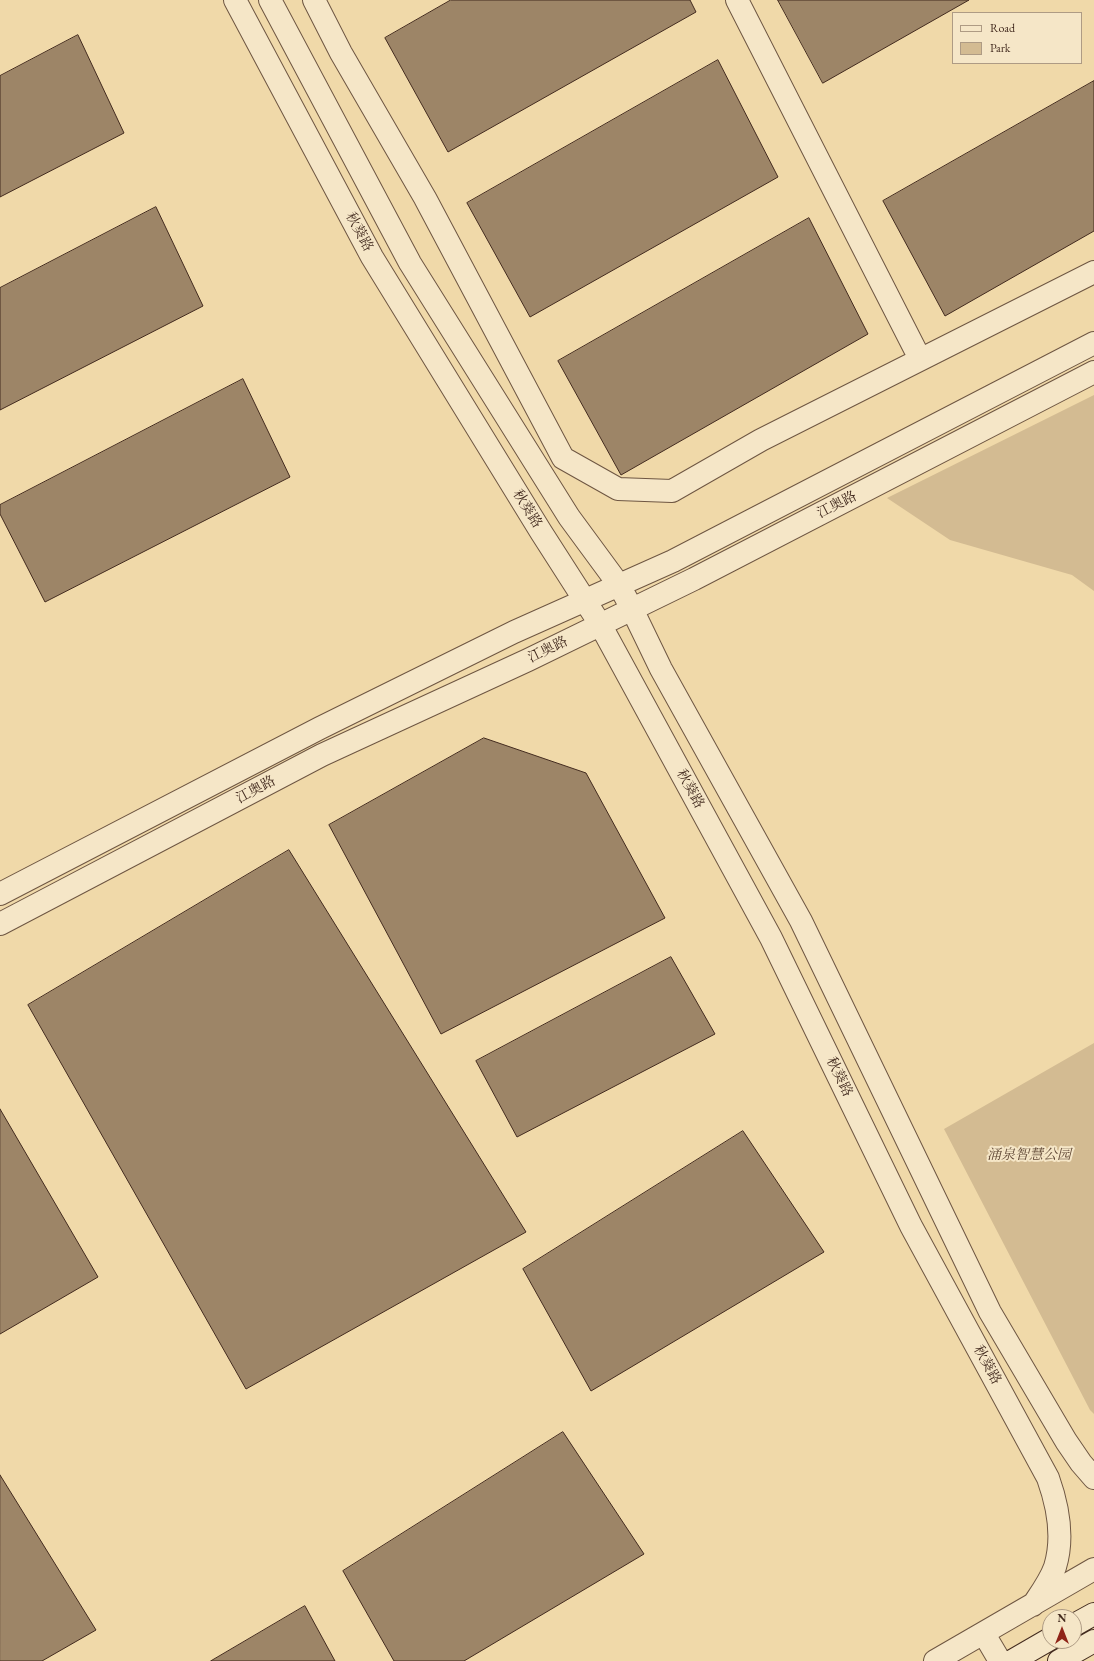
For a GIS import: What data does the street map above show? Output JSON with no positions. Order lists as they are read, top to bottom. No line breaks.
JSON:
{"streets":{"street":["秋葵路","江奥路"]},"crossings":[["秋葵路","江奥路"]],"parks":["涌泉智慧公园"],"legend":["Road","Park"],"north":"top"}
